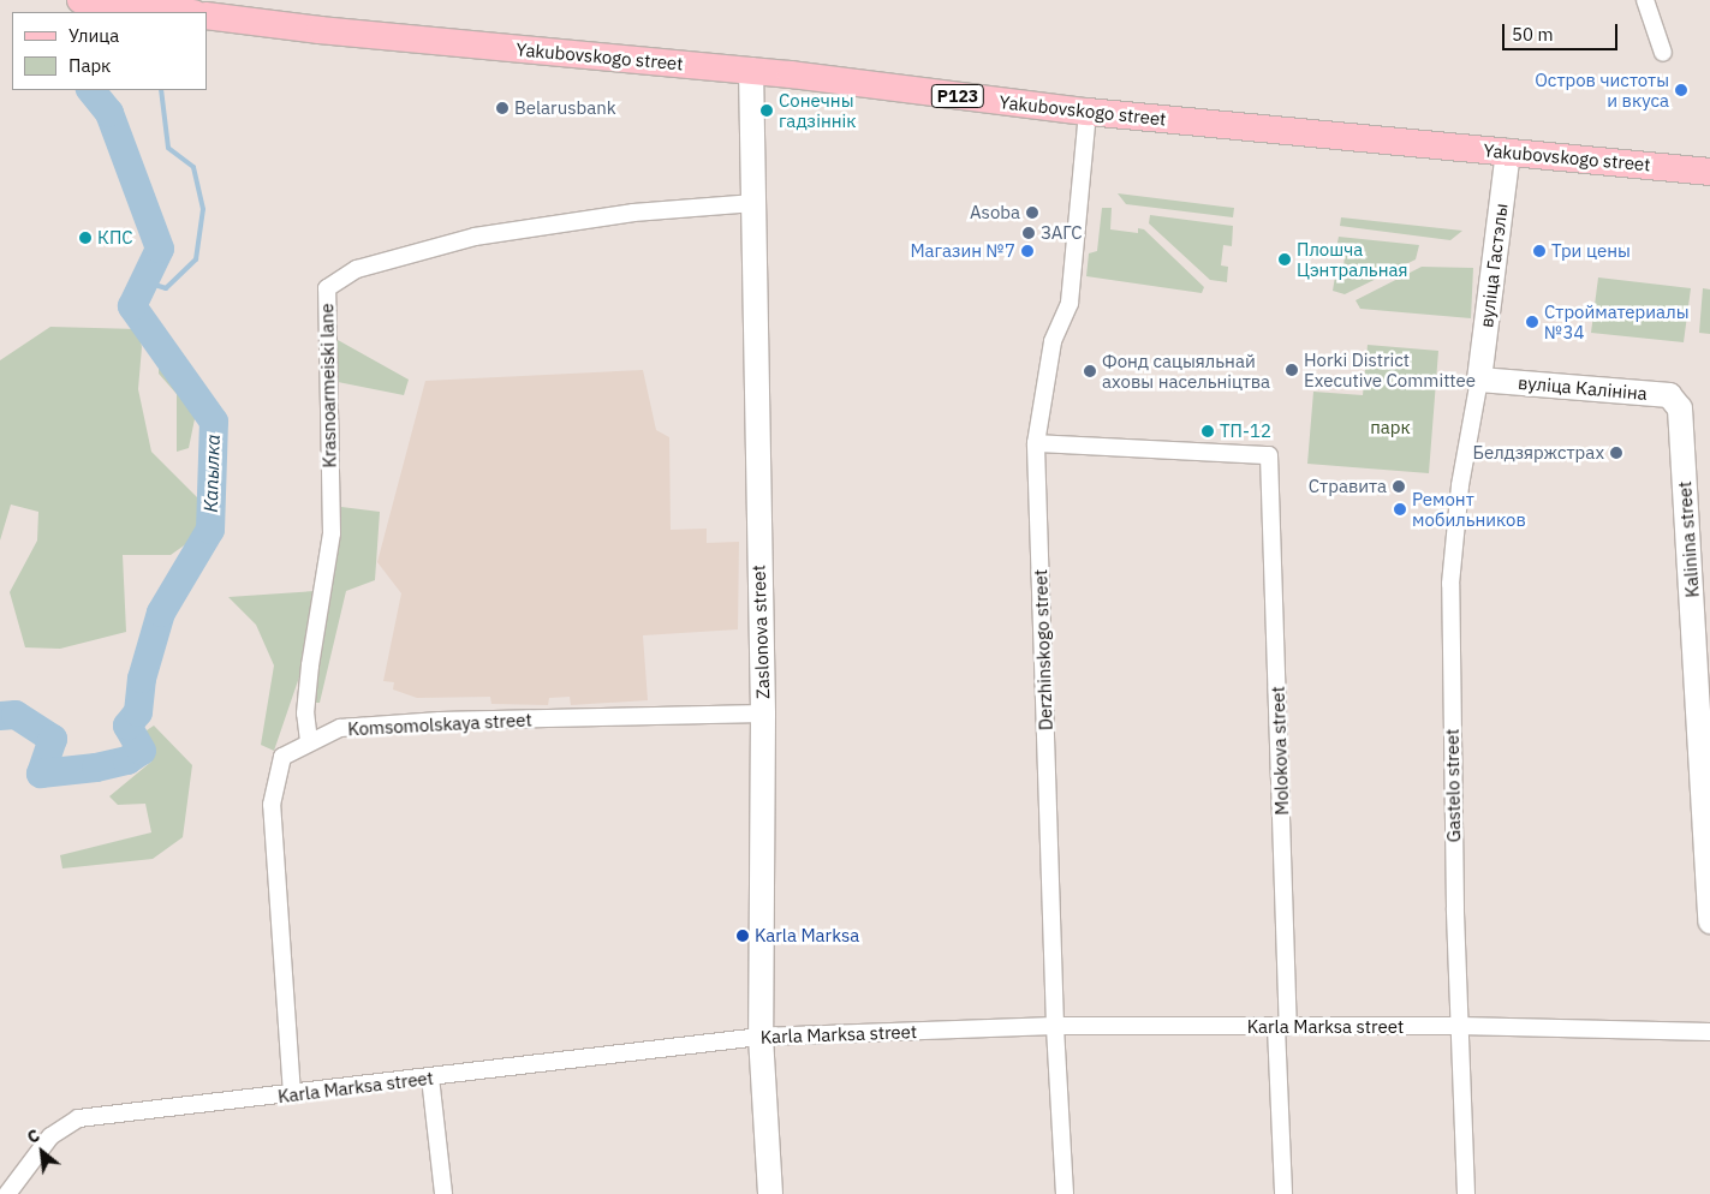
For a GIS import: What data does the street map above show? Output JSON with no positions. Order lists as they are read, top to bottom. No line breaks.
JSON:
{"streets":{"main road":["Yakubovskogo street","Р123"],"street":["вуліца Гастэлы","Krasnoarmeiski lane","вуліца Калініна","Zaslonova street","Derzhinskogo street","Komsomolskaya street","Molokova street","Gastelo street","Karla Marksa street"]},"crossings":[["Yakubovskogo street","вуліца Гастэлы"],["Yakubovskogo street","Zaslonova street"],["Yakubovskogo street","Derzhinskogo street"],["вуліца Гастэлы","вуліца Калініна"],["вуліца Гастэлы","Gastelo street"],["Krasnoarmeiski lane","Zaslonova street"],["Krasnoarmeiski lane","Komsomolskaya street"],["вуліца Калініна","Gastelo street"],["Zaslonova street","Komsomolskaya street"],["Zaslonova street","Karla Marksa street"],["Derzhinskogo street","Molokova street"],["Derzhinskogo street","Karla Marksa street"],["Komsomolskaya street","Karla Marksa street"],["Molokova street","Karla Marksa street"],["Gastelo street","Karla Marksa street"]],"water":["Капылка"],"parks":["парк"],"places":["Остров чистоты и вкуса","Belarusbank","Сонечны гадзіннік","Asoba","ЗАГС","КПС","Магазин №7","Три цены","Плошча Цэнтральная","Стройматериалы №34","Horki District Executive Committee","Фонд сацыяльнай аховы насельніцтва","ТП-12","Белдзяржстрах","Стравита","Ремонт мобильников","Karla Marksa"],"legend":["Улица","Парк"],"scale_bar":"50 m","north":"top left"}
